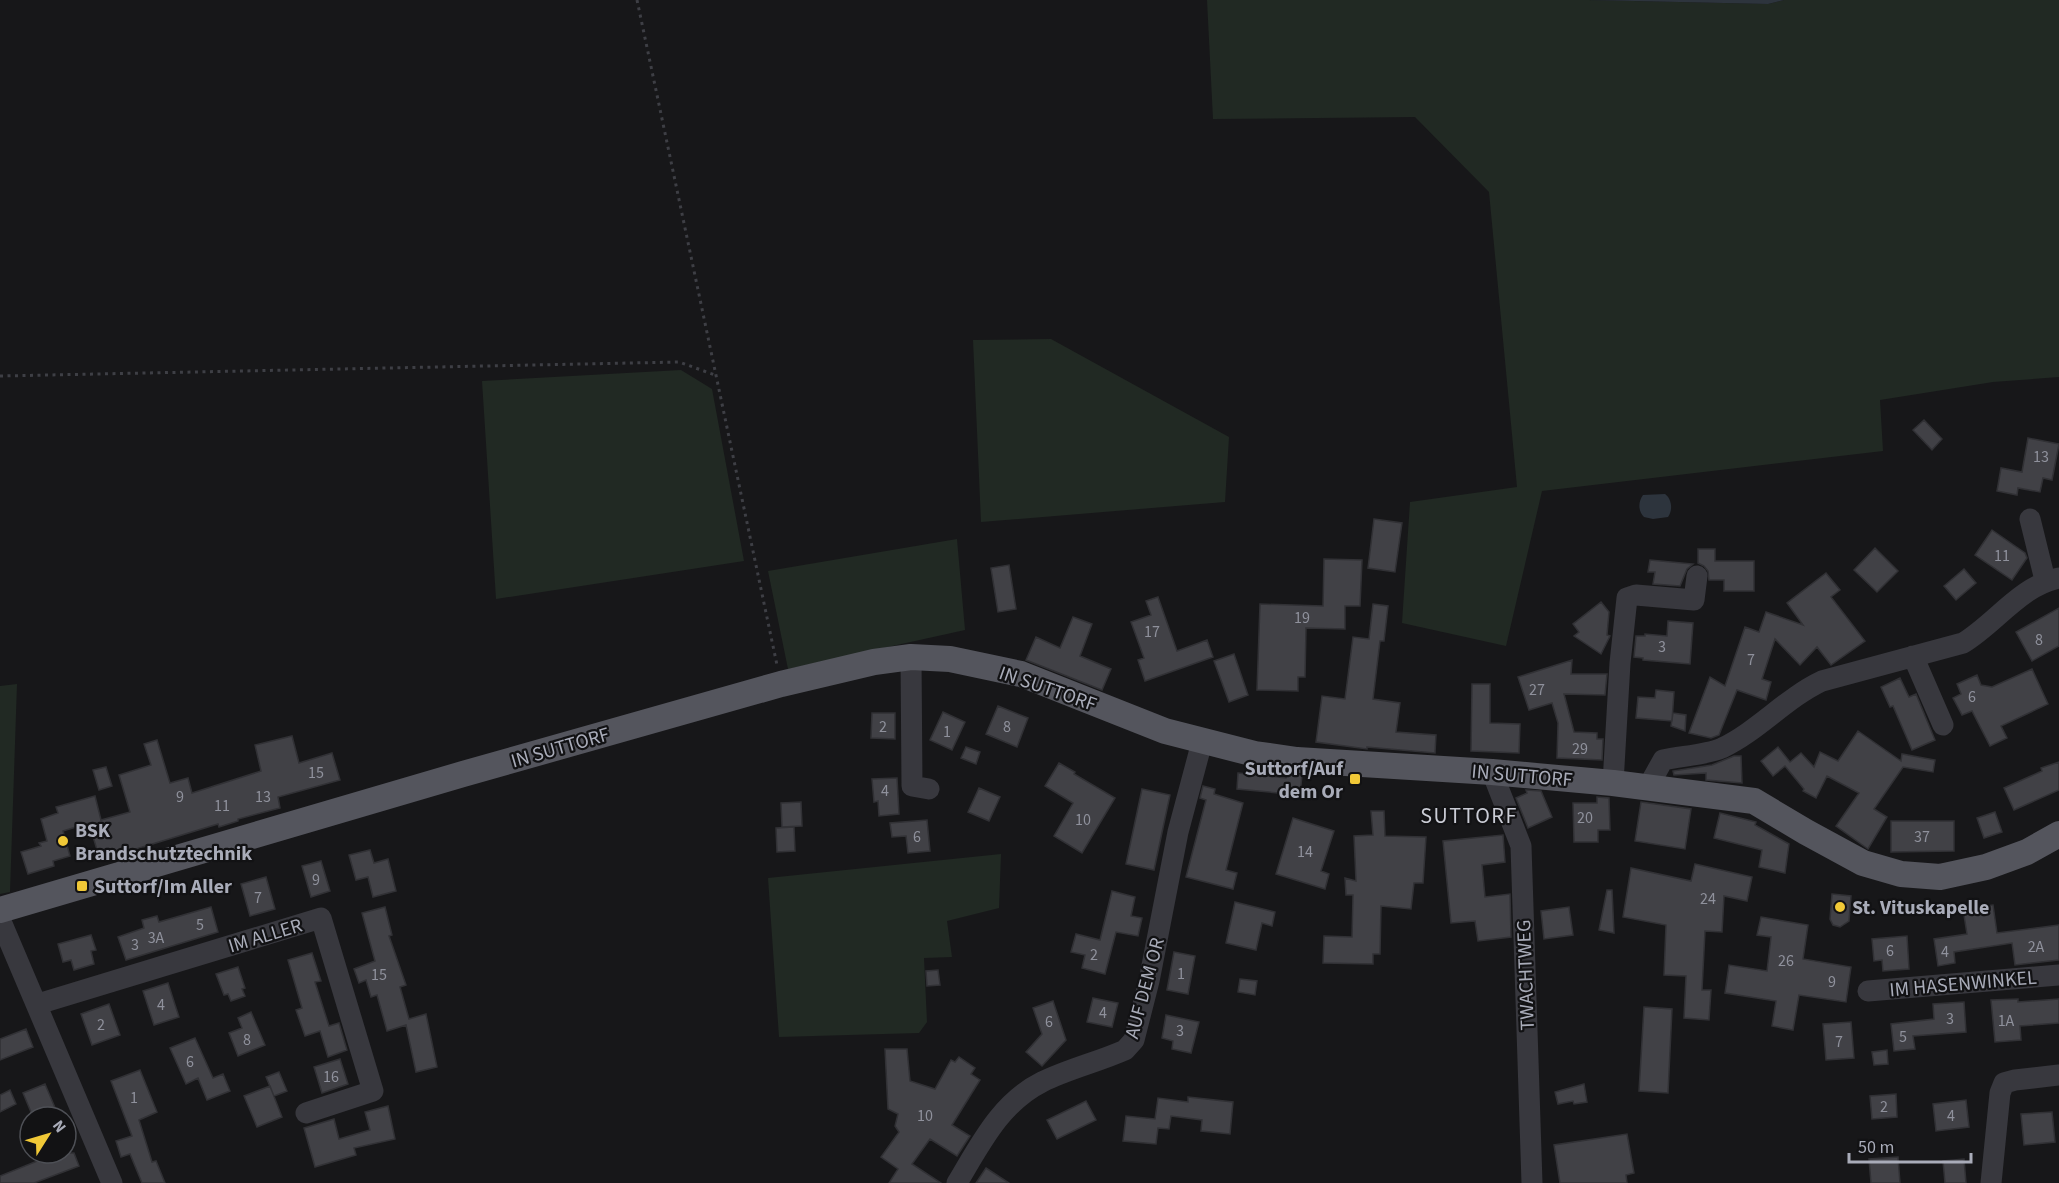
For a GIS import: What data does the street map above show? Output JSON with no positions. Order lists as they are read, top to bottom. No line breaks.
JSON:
{"streets":{"main road":["IN SUTTORF"],"street":["IM ALLER","TWACHTWEG","IM HASENWINKEL","AUF DEM OR"]},"crossings":[["IN SUTTORF","TWACHTWEG"],["IN SUTTORF","AUF DEM OR"]],"districts":["SUTTORF"],"places":{"transit":["Suttorf/Auf dem Or","Suttorf/Im Aller"],"other":["BSK Brandschutztechnik","St. Vituskapelle"]},"house_numbers":["13","11","19","17","8","3","7","27","6","2","8","1","29","15","4","9","13","11","20","10","6","37","14","9","7","24","5","3A","3","2A","6","4","2","26","1","15","9","4","4","3","1A","6","2","3","5","8","7","6","16","1","2","10","4"],"scale_bar":"50 m","north":"top right"}
